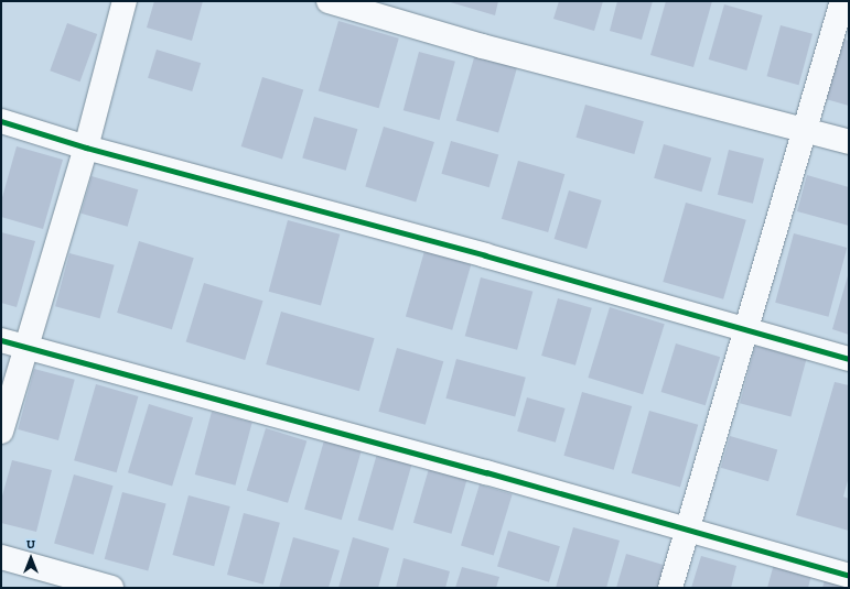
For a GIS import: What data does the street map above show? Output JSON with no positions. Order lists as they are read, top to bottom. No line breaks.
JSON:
{"north":"top"}
